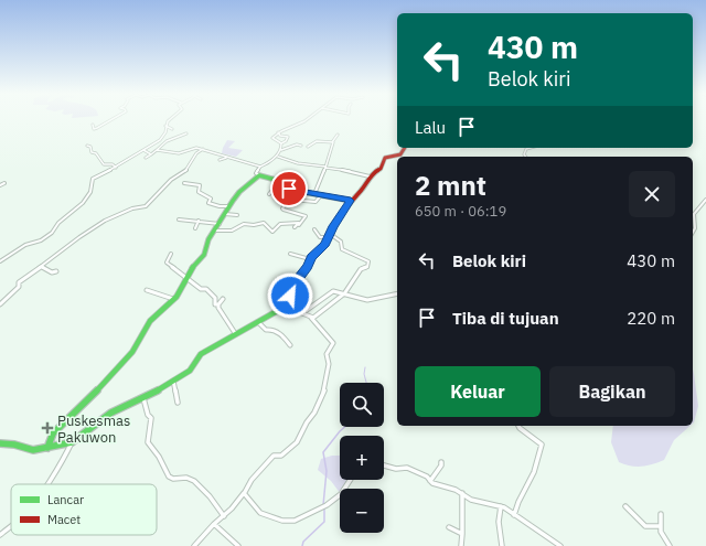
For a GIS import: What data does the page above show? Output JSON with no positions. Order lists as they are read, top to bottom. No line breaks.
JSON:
{"places":{"health":["Puskesmas Pakuwon"]},"legend":["Lancar","Macet"],"page":{"turn":["430 m","Belok kiri"],"then":"Lalu","heading":["2 mnt","650 m · 06:19"],"list":[{"name":"Belok kiri","value":"430 m"},{"name":"Tiba di tujuan","value":"220 m"}],"buttons":["Keluar","Bagikan"],"map_buttons":["+","−"]}}
